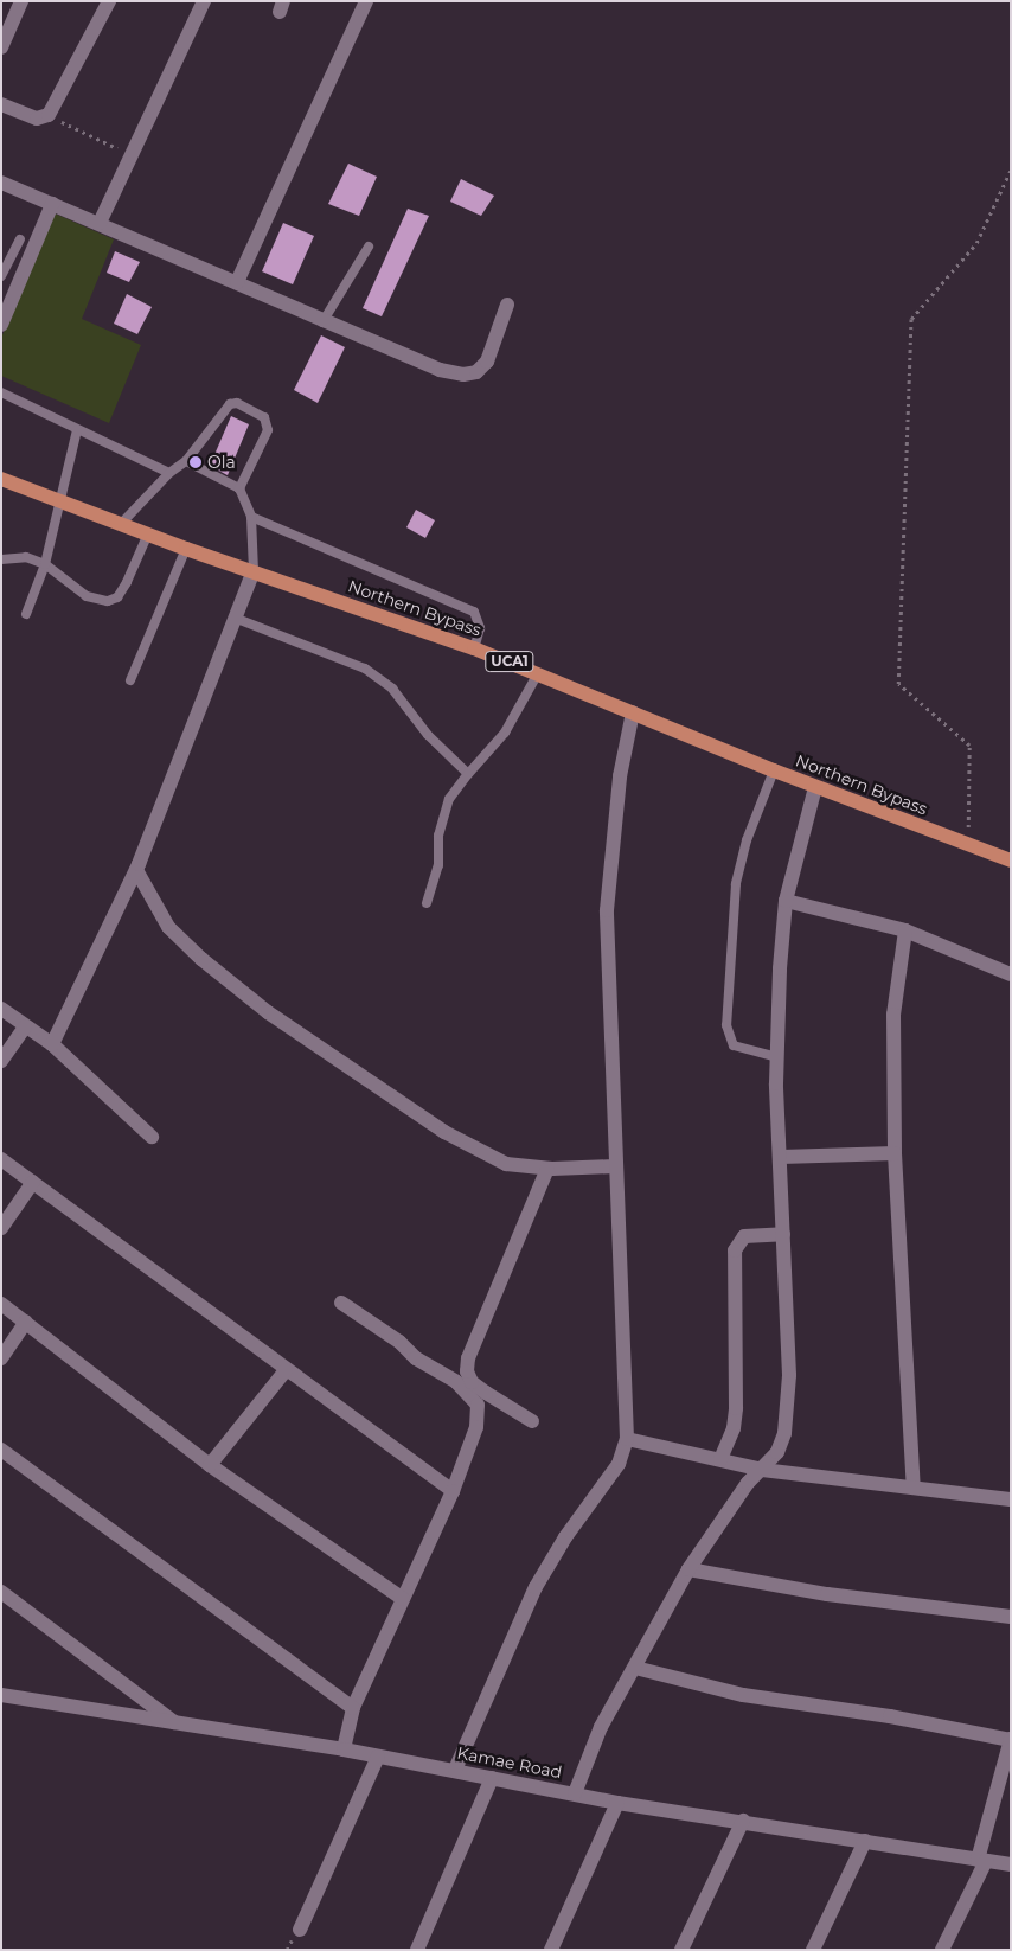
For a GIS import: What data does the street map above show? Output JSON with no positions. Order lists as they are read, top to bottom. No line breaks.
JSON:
{"streets":{"main road":["Northern Bypass","UCA1"],"street":["Kamae Road"]},"places":["Ola"]}
